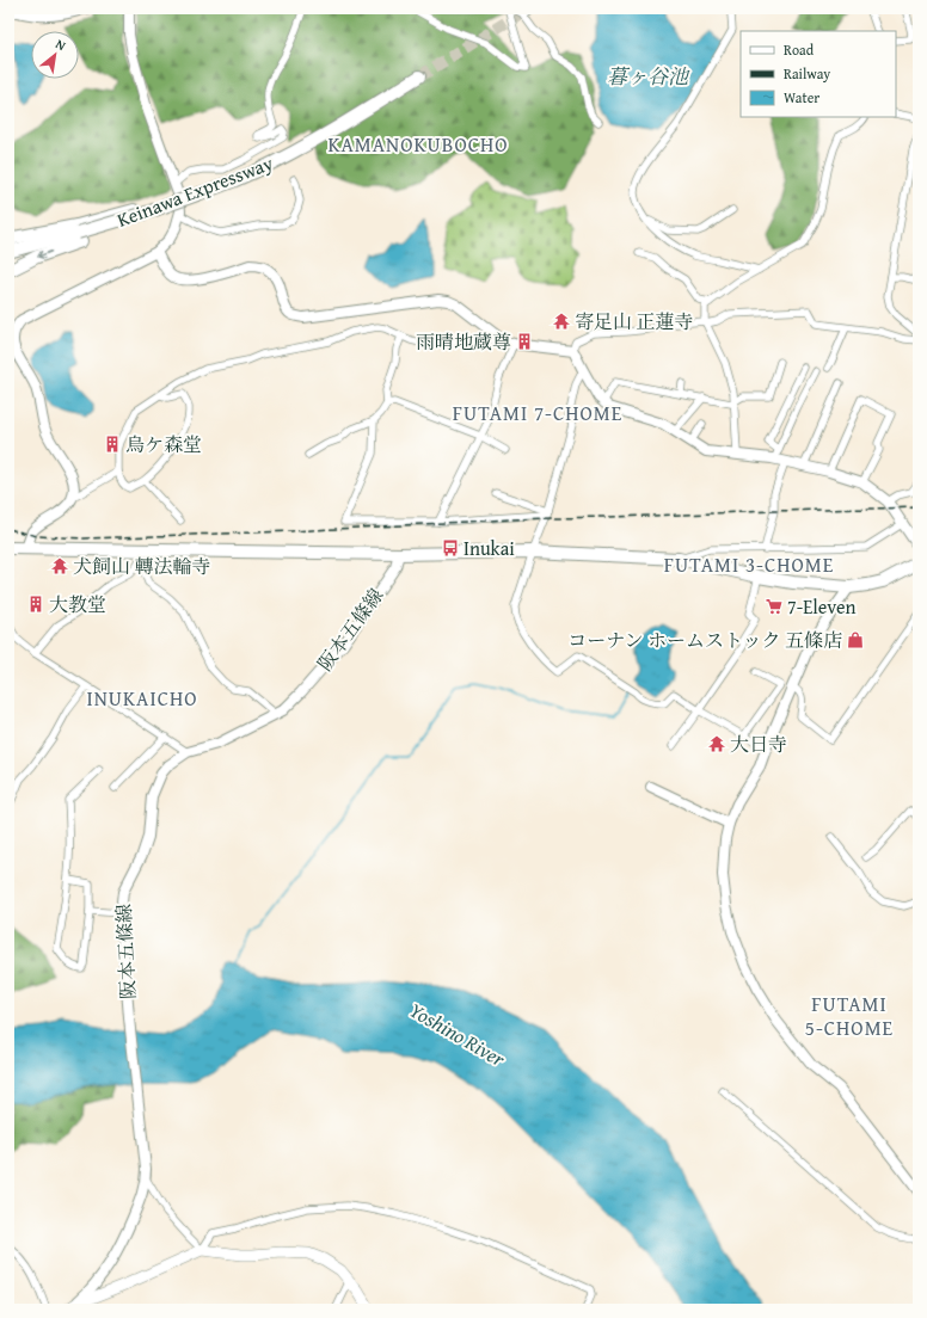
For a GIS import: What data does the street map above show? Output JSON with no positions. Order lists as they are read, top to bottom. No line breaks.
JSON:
{"streets":{"highway":["Keinawa Expressway"],"main road":["阪本五條線"]},"districts":["KAMANOKUBOCHO","FUTAMI 7-CHOME","FUTAMI 3-CHOME","INUKAICHO","FUTAMI 5-CHOME"],"water":["暮ヶ谷池","Yoshino River"],"places":{"temple":["寄足山 正蓮寺","犬飼山 轉法輪寺","大日寺"],"building":["雨晴地蔵尊","烏ケ森堂","大教堂"],"bus stop":["Inukai"],"supermarket":["7-Eleven"],"shop":["コーナン ホームストック 五條店"]},"legend":["Road","Railway","Water"],"north":"top right"}
